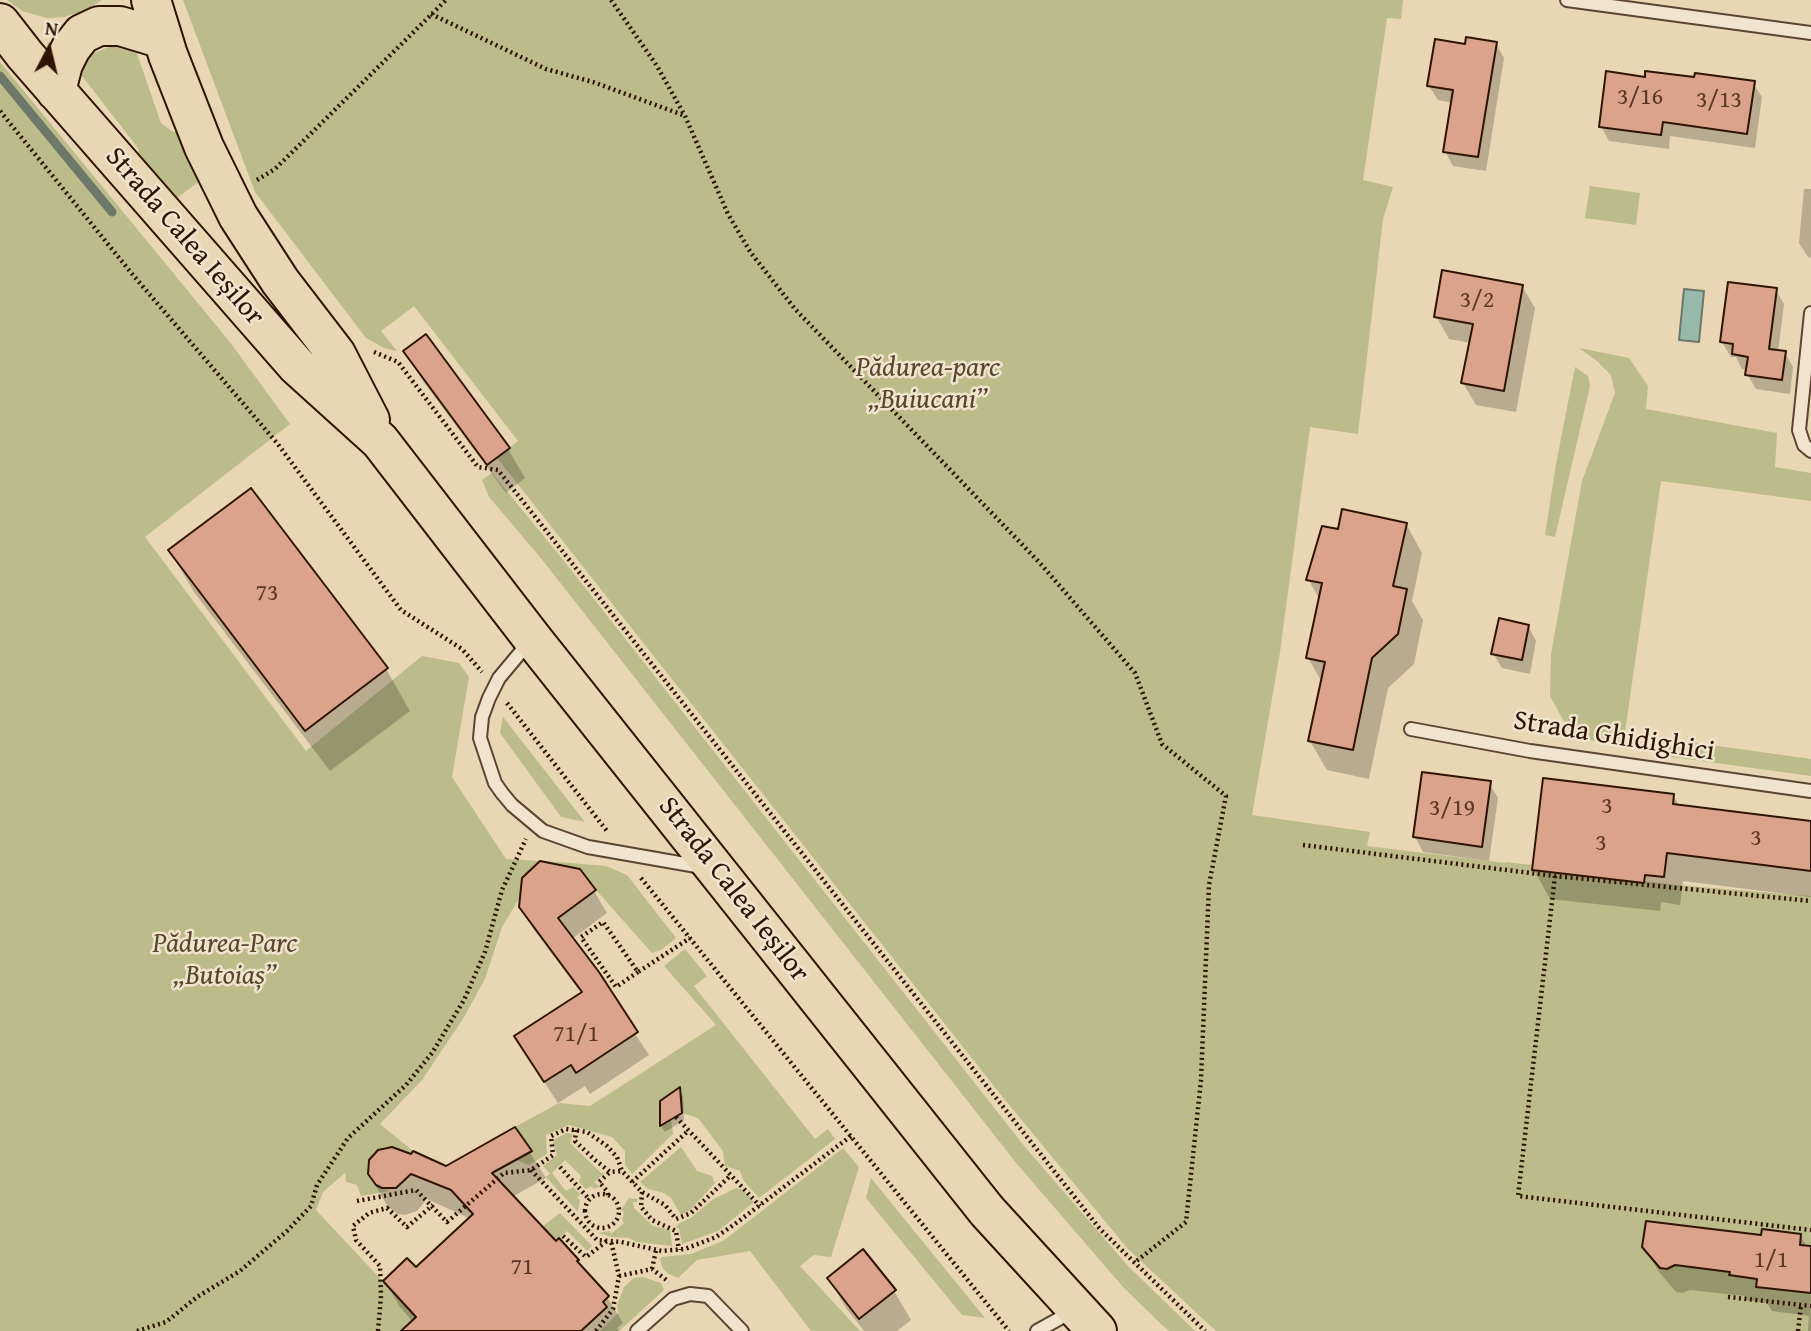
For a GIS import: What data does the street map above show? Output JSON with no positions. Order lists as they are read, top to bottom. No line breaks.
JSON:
{"streets":{"main road":["Strada Calea Ieșilor"],"lane":["Strada Ghidighici"]},"parks":["Pădurea-parc „Buiucani”","Pădurea-Parc „Butoiaș”"],"house_numbers":["3/16","3/13","3/2","73","3","3/19","3","3","71/1","1/1","71"],"north":"top"}
